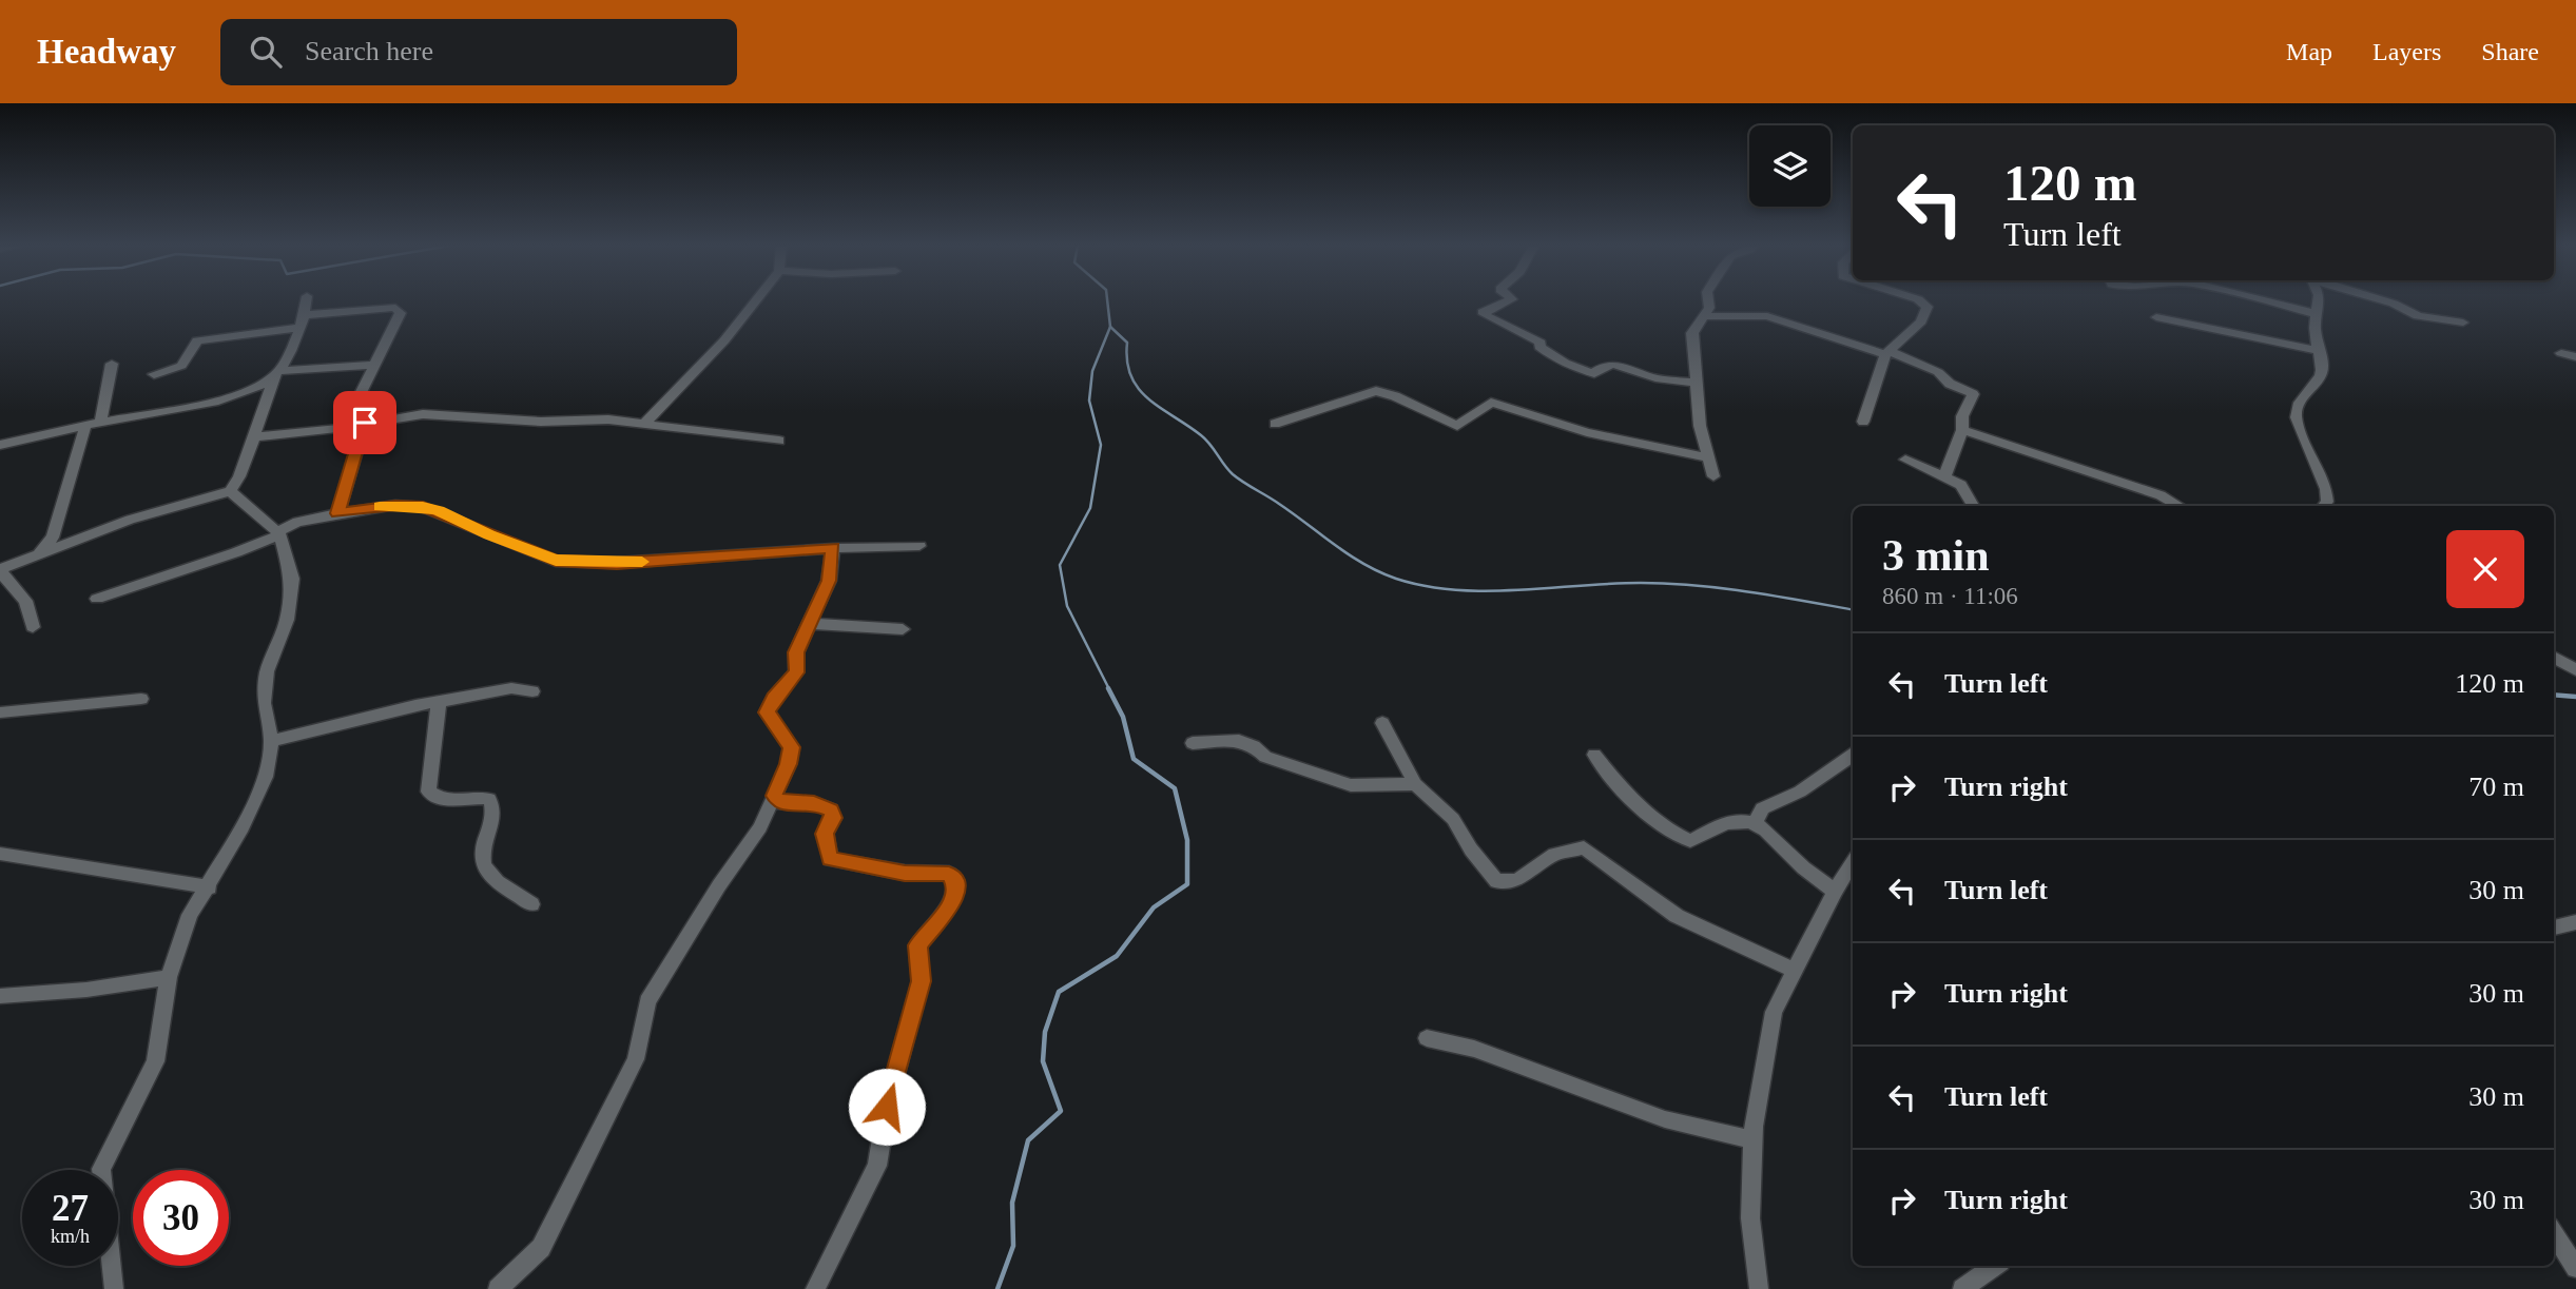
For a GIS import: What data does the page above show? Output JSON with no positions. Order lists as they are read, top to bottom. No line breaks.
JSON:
{"page":{"header":"Headway","search":"Search here","nav":["Map","Layers","Share"],"turn":["120 m","Turn left"],"heading":["3 min","860 m · 11:06"],"list":[{"name":"Turn left","value":"120 m"},{"name":"Turn right","value":"70 m"},{"name":"Turn left","value":"30 m"},{"name":"Turn right","value":"30 m"},{"name":"Turn left","value":"30 m"},{"name":"Turn right","value":"30 m"}],"speed":"27 km/h","limit":"30"}}
